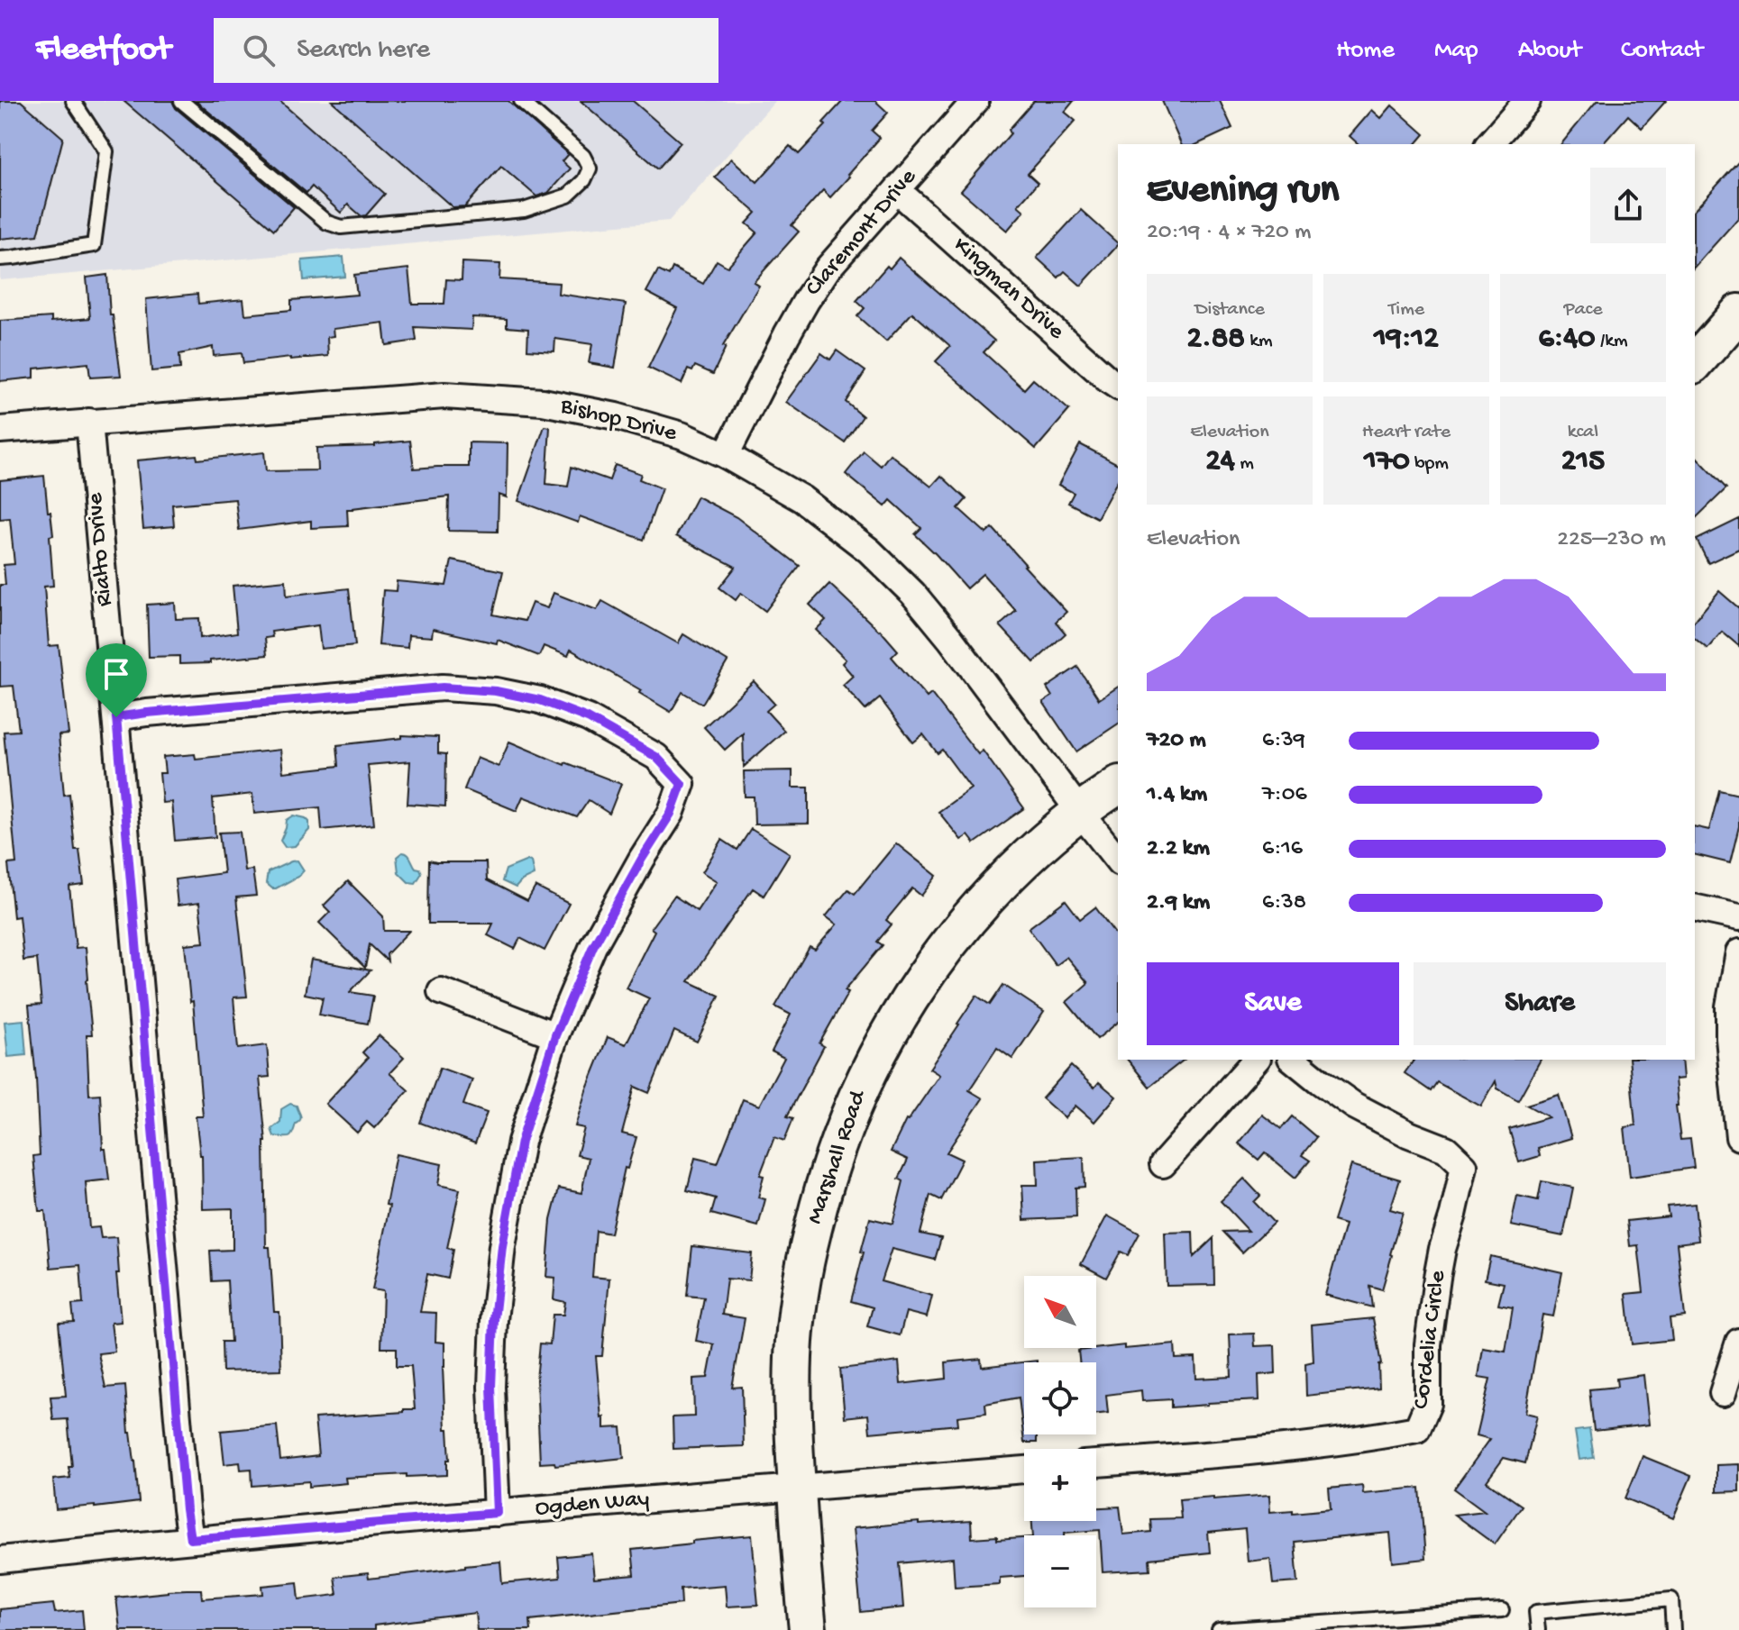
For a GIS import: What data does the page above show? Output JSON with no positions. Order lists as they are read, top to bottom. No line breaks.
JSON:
{"streets":{"street":["Claremont Drive","Kingman Drive","Bishop Drive","Rialto Drive","Marshall Road","Cordelia Circle","Ogden Way"]},"crossings":[["Claremont Drive","Kingman Drive"],["Claremont Drive","Bishop Drive"],["Bishop Drive","Rialto Drive"],["Bishop Drive","Marshall Road"],["Rialto Drive","Ogden Way"],["Marshall Road","Ogden Way"]],"north":"top left","page":{"header":"Fleetfoot","search":"Search here","nav":["Home","Map","About","Contact"],"heading":["Evening run","20:19 · 4 × 720 m"],"stats":[["Distance","2.88 km"],["Time","19:12"],["Pace","6:40 /km"],["Elevation","24 m"],["Heart rate","170 bpm"],["kcal","215"]],"chart":["Elevation","225–230 m"],"list":[{"name":"720 m","note":"6:39"},{"name":"1.4 km","note":"7:06"},{"name":"2.2 km","note":"6:16"},{"name":"2.9 km","note":"6:38"}],"buttons":["Save","Share"],"map_buttons":["+","−"]}}
